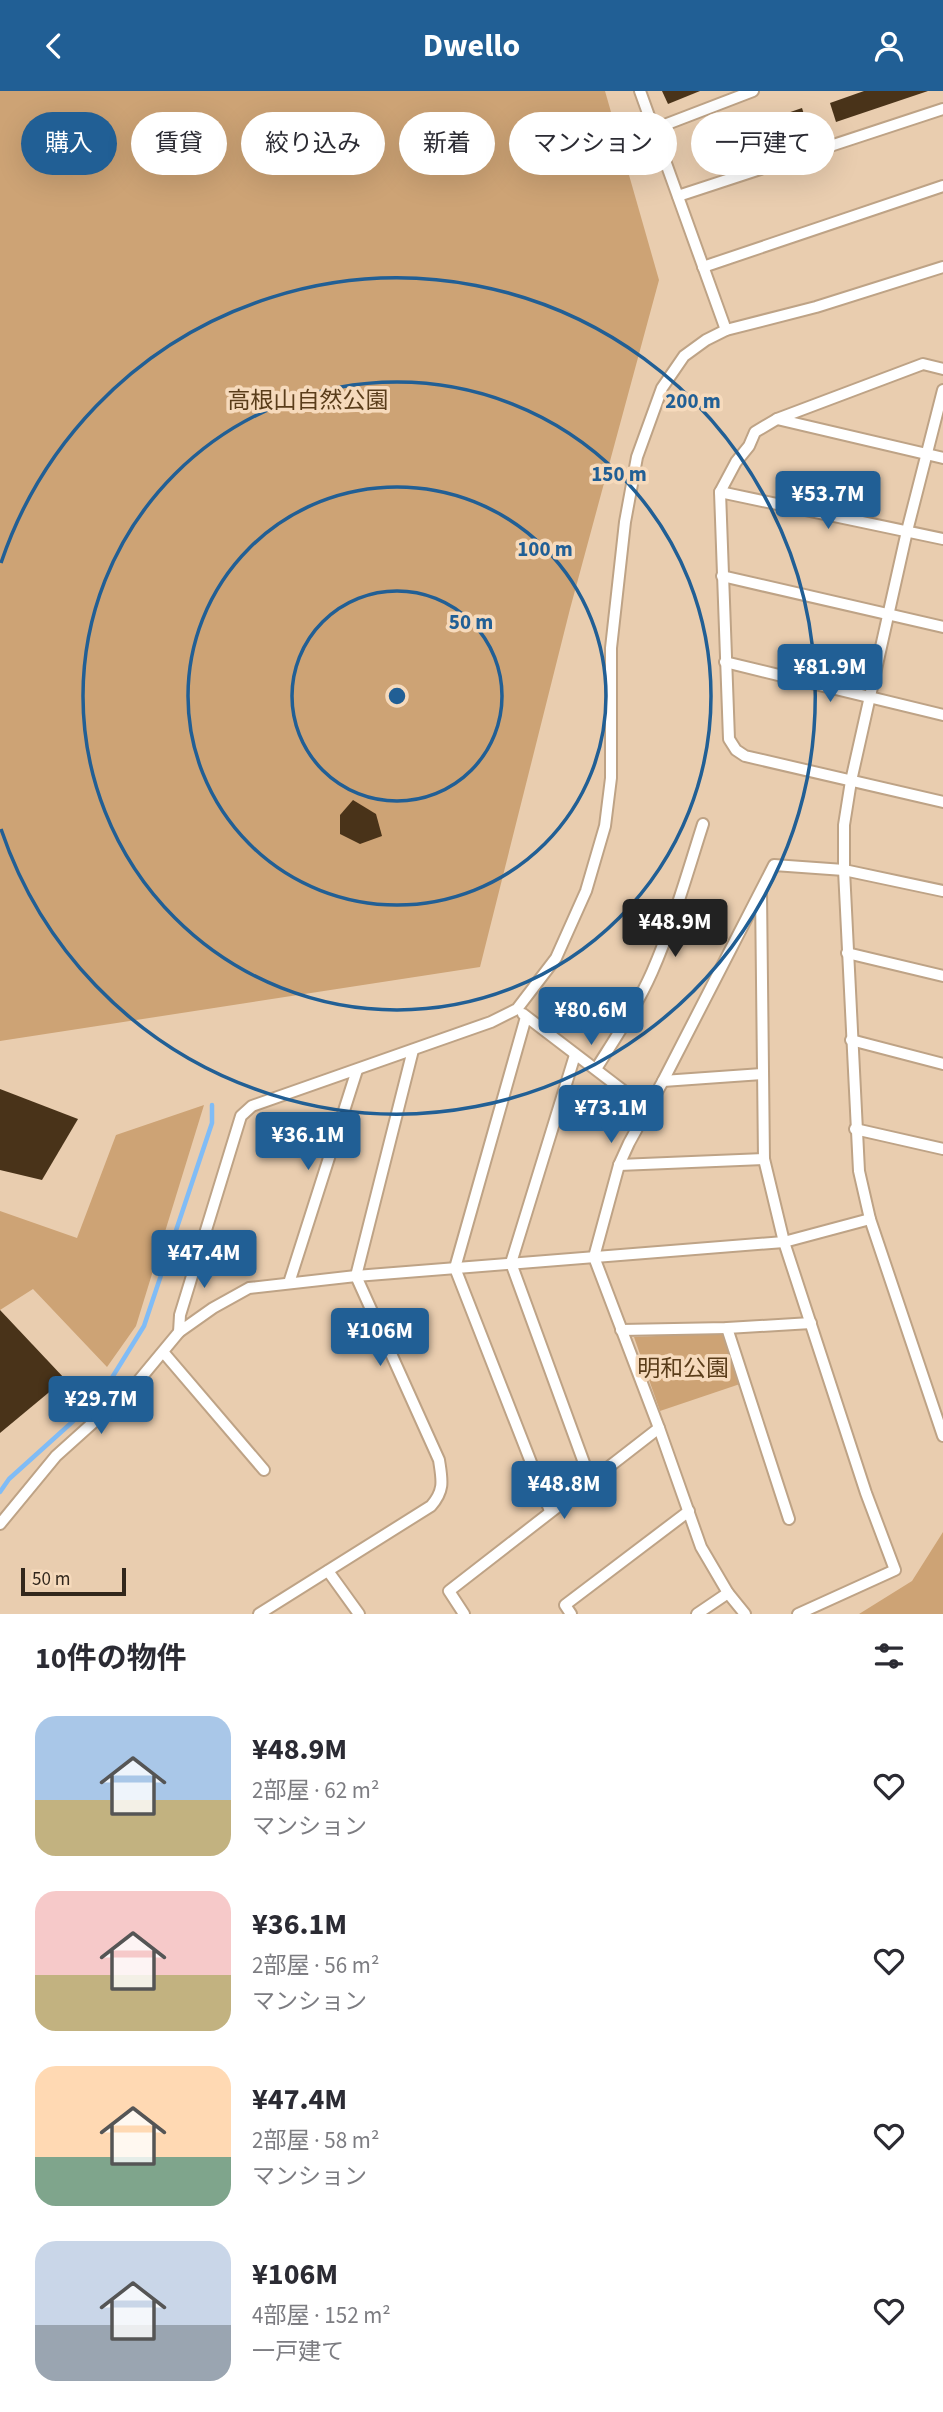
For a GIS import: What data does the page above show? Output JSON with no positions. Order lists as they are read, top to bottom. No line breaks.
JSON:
{"parks":["高根山自然公園","明和公園"],"scale_bar":"50 m","page":{"header":"Dwello","chip":["購入","賃貸","絞り込み","新着","マンション","一戸建て"],"price":["¥53.7M","¥81.9M","¥48.9M","¥80.6M","¥73.1M","¥36.1M","¥47.4M","¥106M","¥29.7M","¥48.8M"],"scale":"50 m","heading":"10件の物件","list":[{"name":"¥48.9M","note":"2部屋 · 62 m² · マンション"},{"name":"¥36.1M","note":"2部屋 · 56 m² · マンション"},{"name":"¥47.4M","note":"2部屋 · 58 m² · マンション"},{"name":"¥106M","note":"4部屋 · 152 m² · 一戸建て"}]},"rings":["200 m","150 m","100 m","50 m"]}
